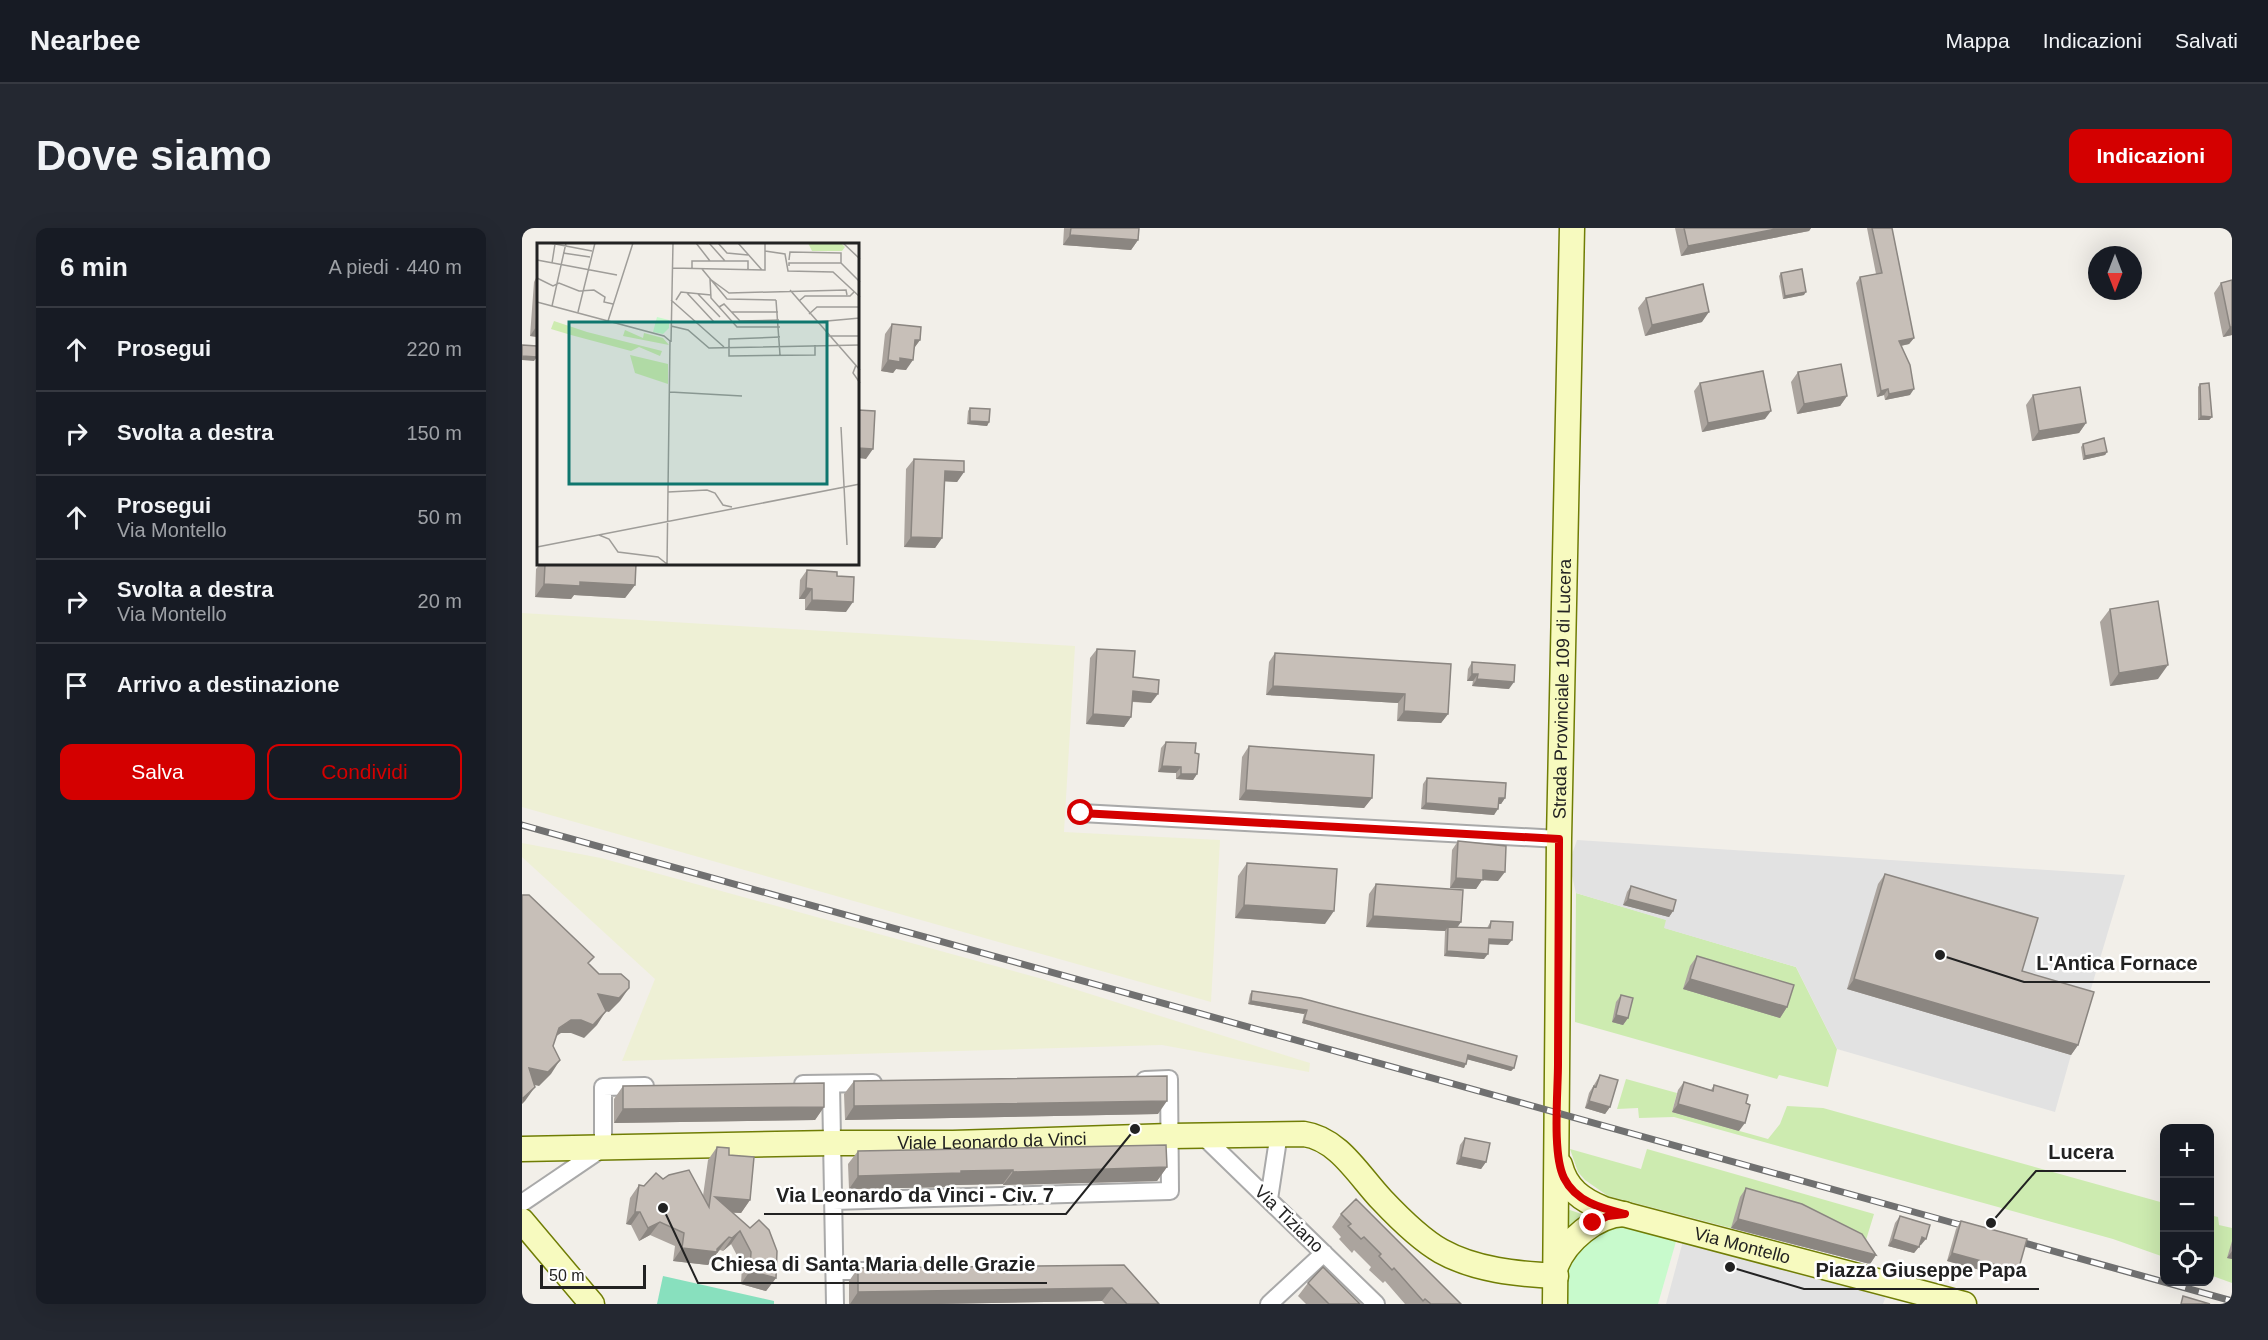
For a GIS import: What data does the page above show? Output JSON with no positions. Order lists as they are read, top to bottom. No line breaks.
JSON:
{"streets":{"street":["Strada Provinciale 109 di Lucera","Viale Leonardo da Vinci","Via Tiziano","Via Montello"]},"crossings":[["Strada Provinciale 109 di Lucera","Via Montello"],["Viale Leonardo da Vinci","Via Tiziano"],["Viale Leonardo da Vinci","Via Montello"]],"places":["L'Antica Fornace","Via Leonardo da Vinci - Civ. 7","Chiesa di Santa Maria delle Grazie","Lucera","Piazza Giuseppe Papa"],"scale_bar":"50 m","north":"bottom","page":{"header":"Nearbee","nav":["Mappa","Indicazioni","Salvati"],"buttons":["Indicazioni",["Salva","Condividi"]],"title":"Dove siamo","heading":["6 min","A piedi · 440 m"],"list":[["Prosegui","220 m"],["Svolta a destra","150 m"],["Prosegui","Via Montello","50 m"],["Svolta a destra","Via Montello","20 m"],"Arrivo a destinazione"],"map_buttons":["+","−"],"scale":"50 m"}}
